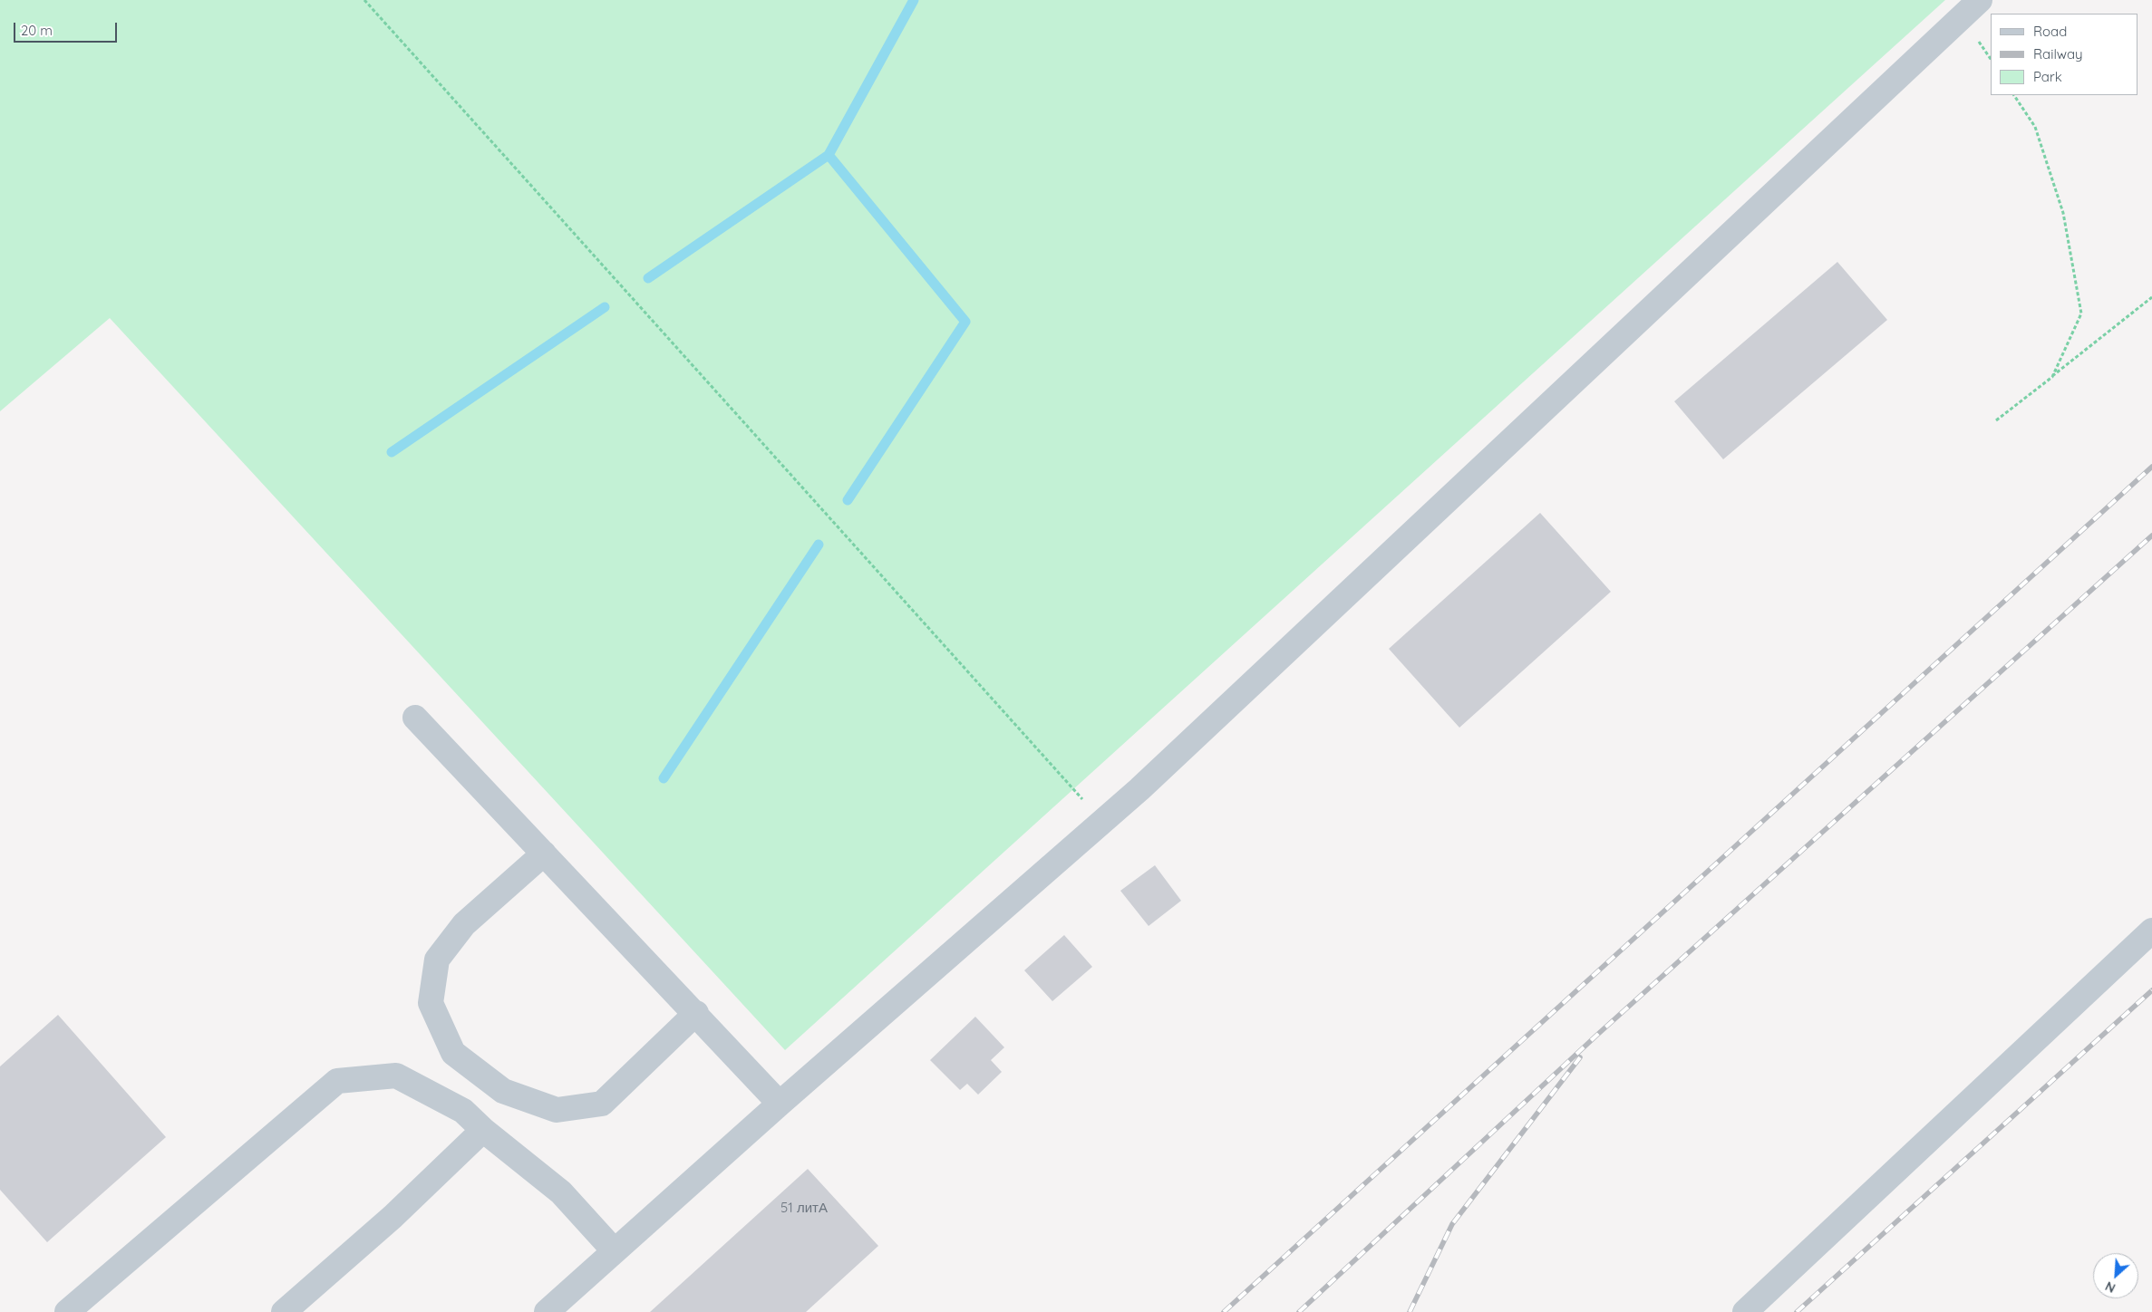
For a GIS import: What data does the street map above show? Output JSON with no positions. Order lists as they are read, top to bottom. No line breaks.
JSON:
{"house_numbers":["51 литА"],"legend":["Road","Railway","Park"],"scale_bar":"20 m","north":"bottom left"}
